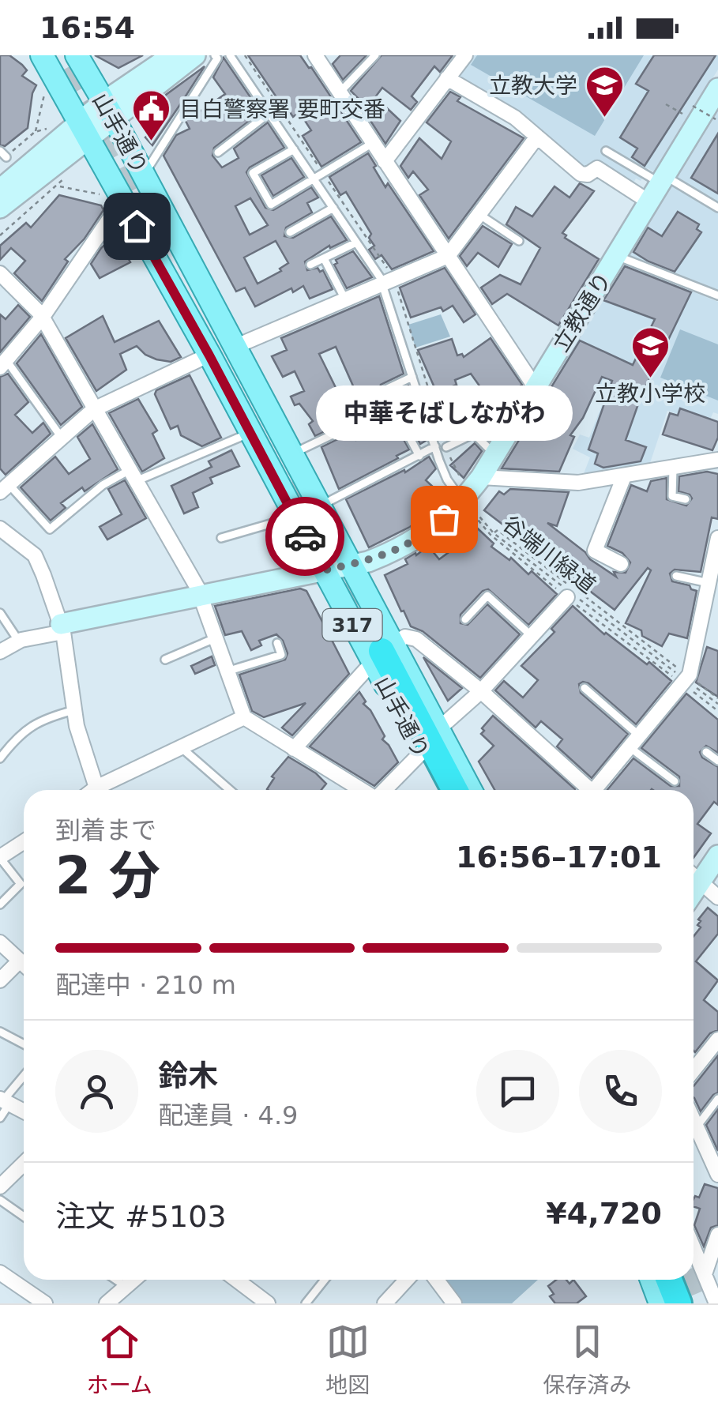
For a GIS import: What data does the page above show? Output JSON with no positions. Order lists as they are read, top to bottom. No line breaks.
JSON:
{"streets":{"main road":["山手通り","317"],"street":["立教通り"],"path":["谷端川緑道"]},"crossings":[["山手通り","立教通り"],["立教通り","谷端川緑道"]],"places":{"school or university":["立教大学","立教小学校"],"public building":["目白警察署 要町交番"],"other":["中華そばしながわ"]},"page":{"status":"16:54","bubble":"中華そばしながわ","heading":["2 分","到着まで","16:56–17:01"],"panel":["鈴木","配達員 · 4.9","注文 #5103","¥4,720"],"bar":"配達中 · 210 m","tabs":["ホーム","地図","保存済み"]}}
